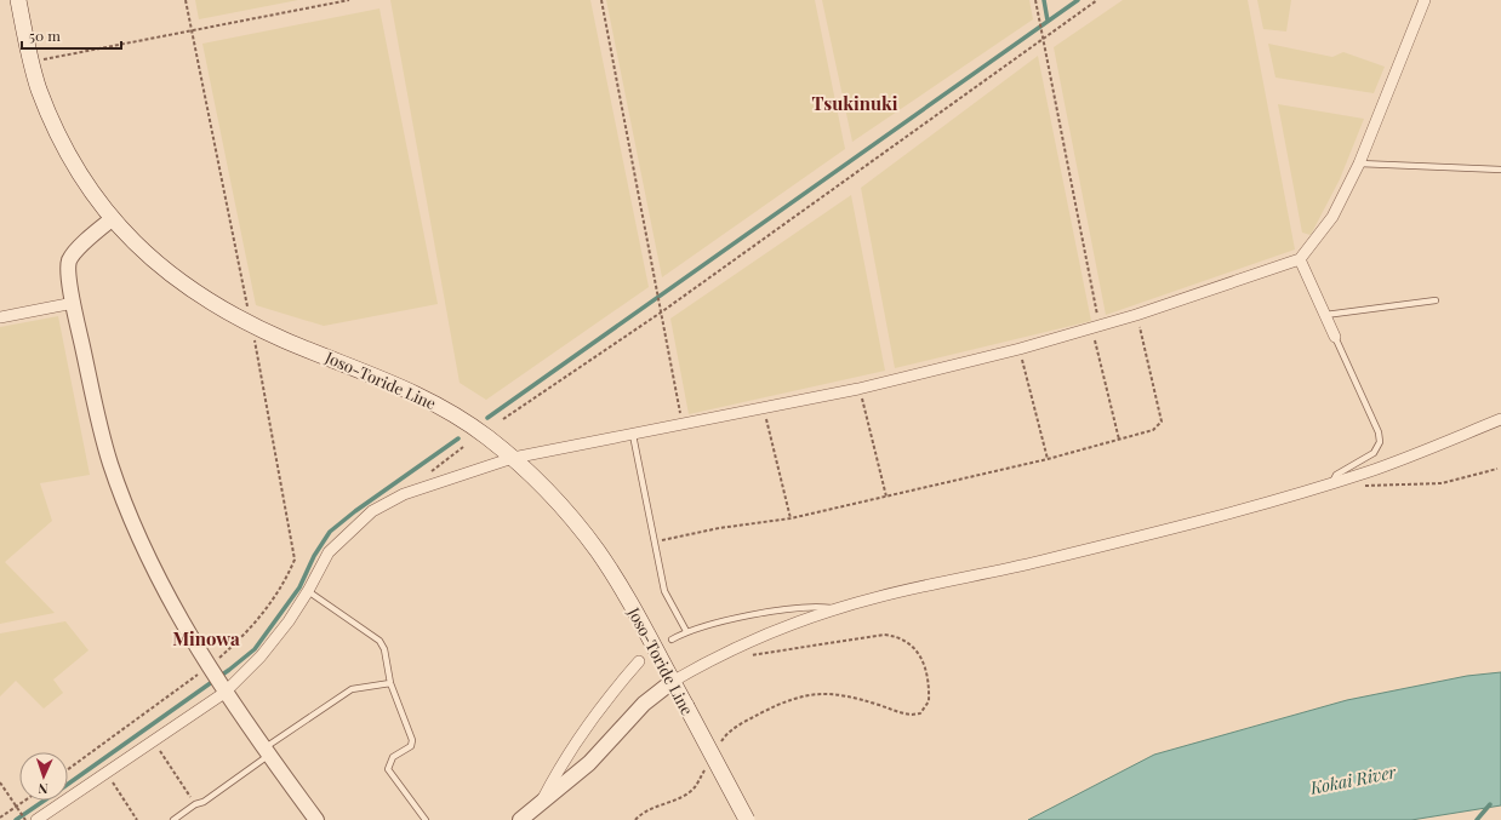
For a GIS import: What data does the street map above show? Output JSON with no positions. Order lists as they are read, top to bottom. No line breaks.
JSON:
{"streets":{"main road":["Joso-Toride Line"]},"districts":["Tsukinuki","Minowa"],"water":["Kokai River"],"scale_bar":"50 m","north":"bottom"}
